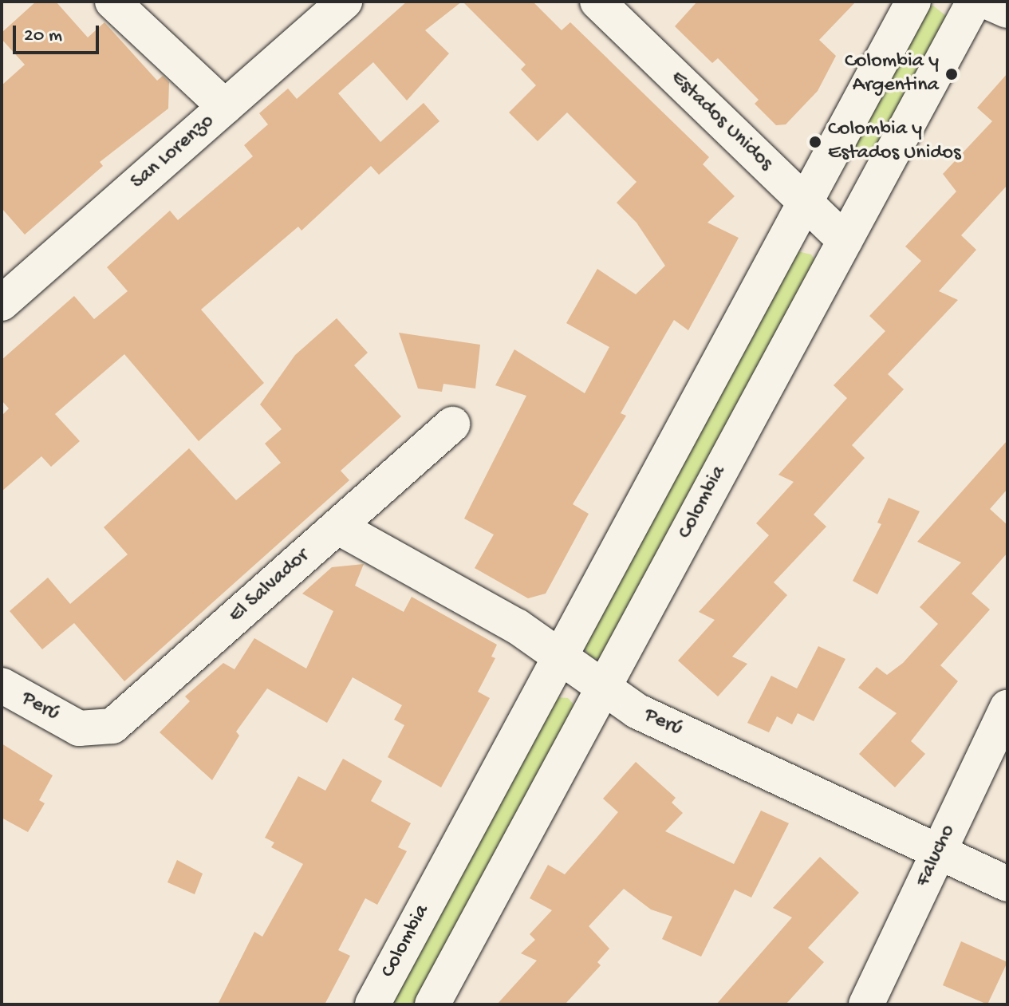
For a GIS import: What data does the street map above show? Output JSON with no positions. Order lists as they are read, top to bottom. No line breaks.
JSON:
{"streets":{"street":["Estados Unidos","San Lorenzo","Colombia","El Salvador","Perú","Falucho"]},"crossings":[["Estados Unidos","Colombia"],["Colombia","Perú"],["El Salvador","Perú"],["Perú","Falucho"]],"places":["Colombia y Argentina","Colombia y Estados Unidos"],"scale_bar":"20 m"}
